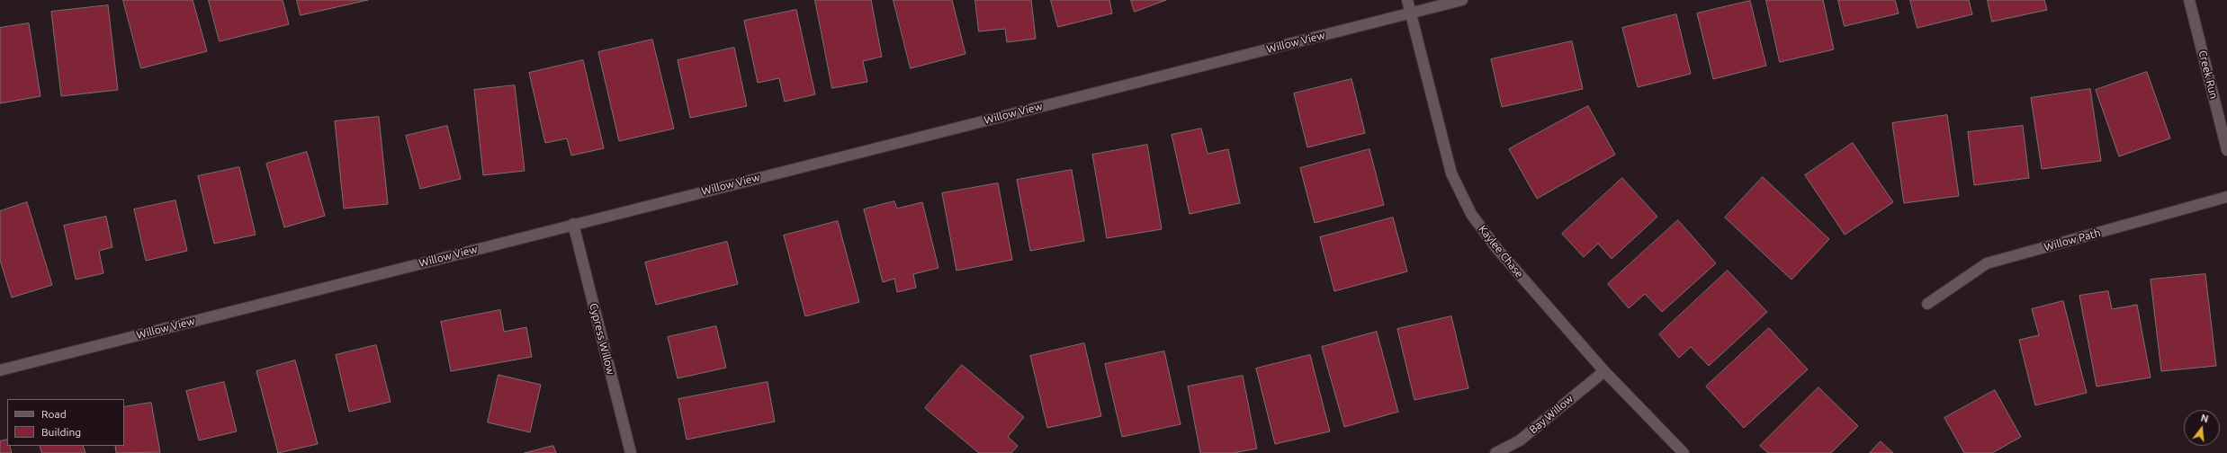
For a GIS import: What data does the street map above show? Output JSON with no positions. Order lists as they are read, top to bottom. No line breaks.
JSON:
{"streets":{"street":["Willow View","Creek Run","Willow Path","Kaylee Chase","Cypress Willow","Bay Willow"]},"crossings":[["Willow View","Kaylee Chase"],["Willow View","Cypress Willow"],["Kaylee Chase","Bay Willow"]],"legend":["Road","Building"],"north":"top"}
